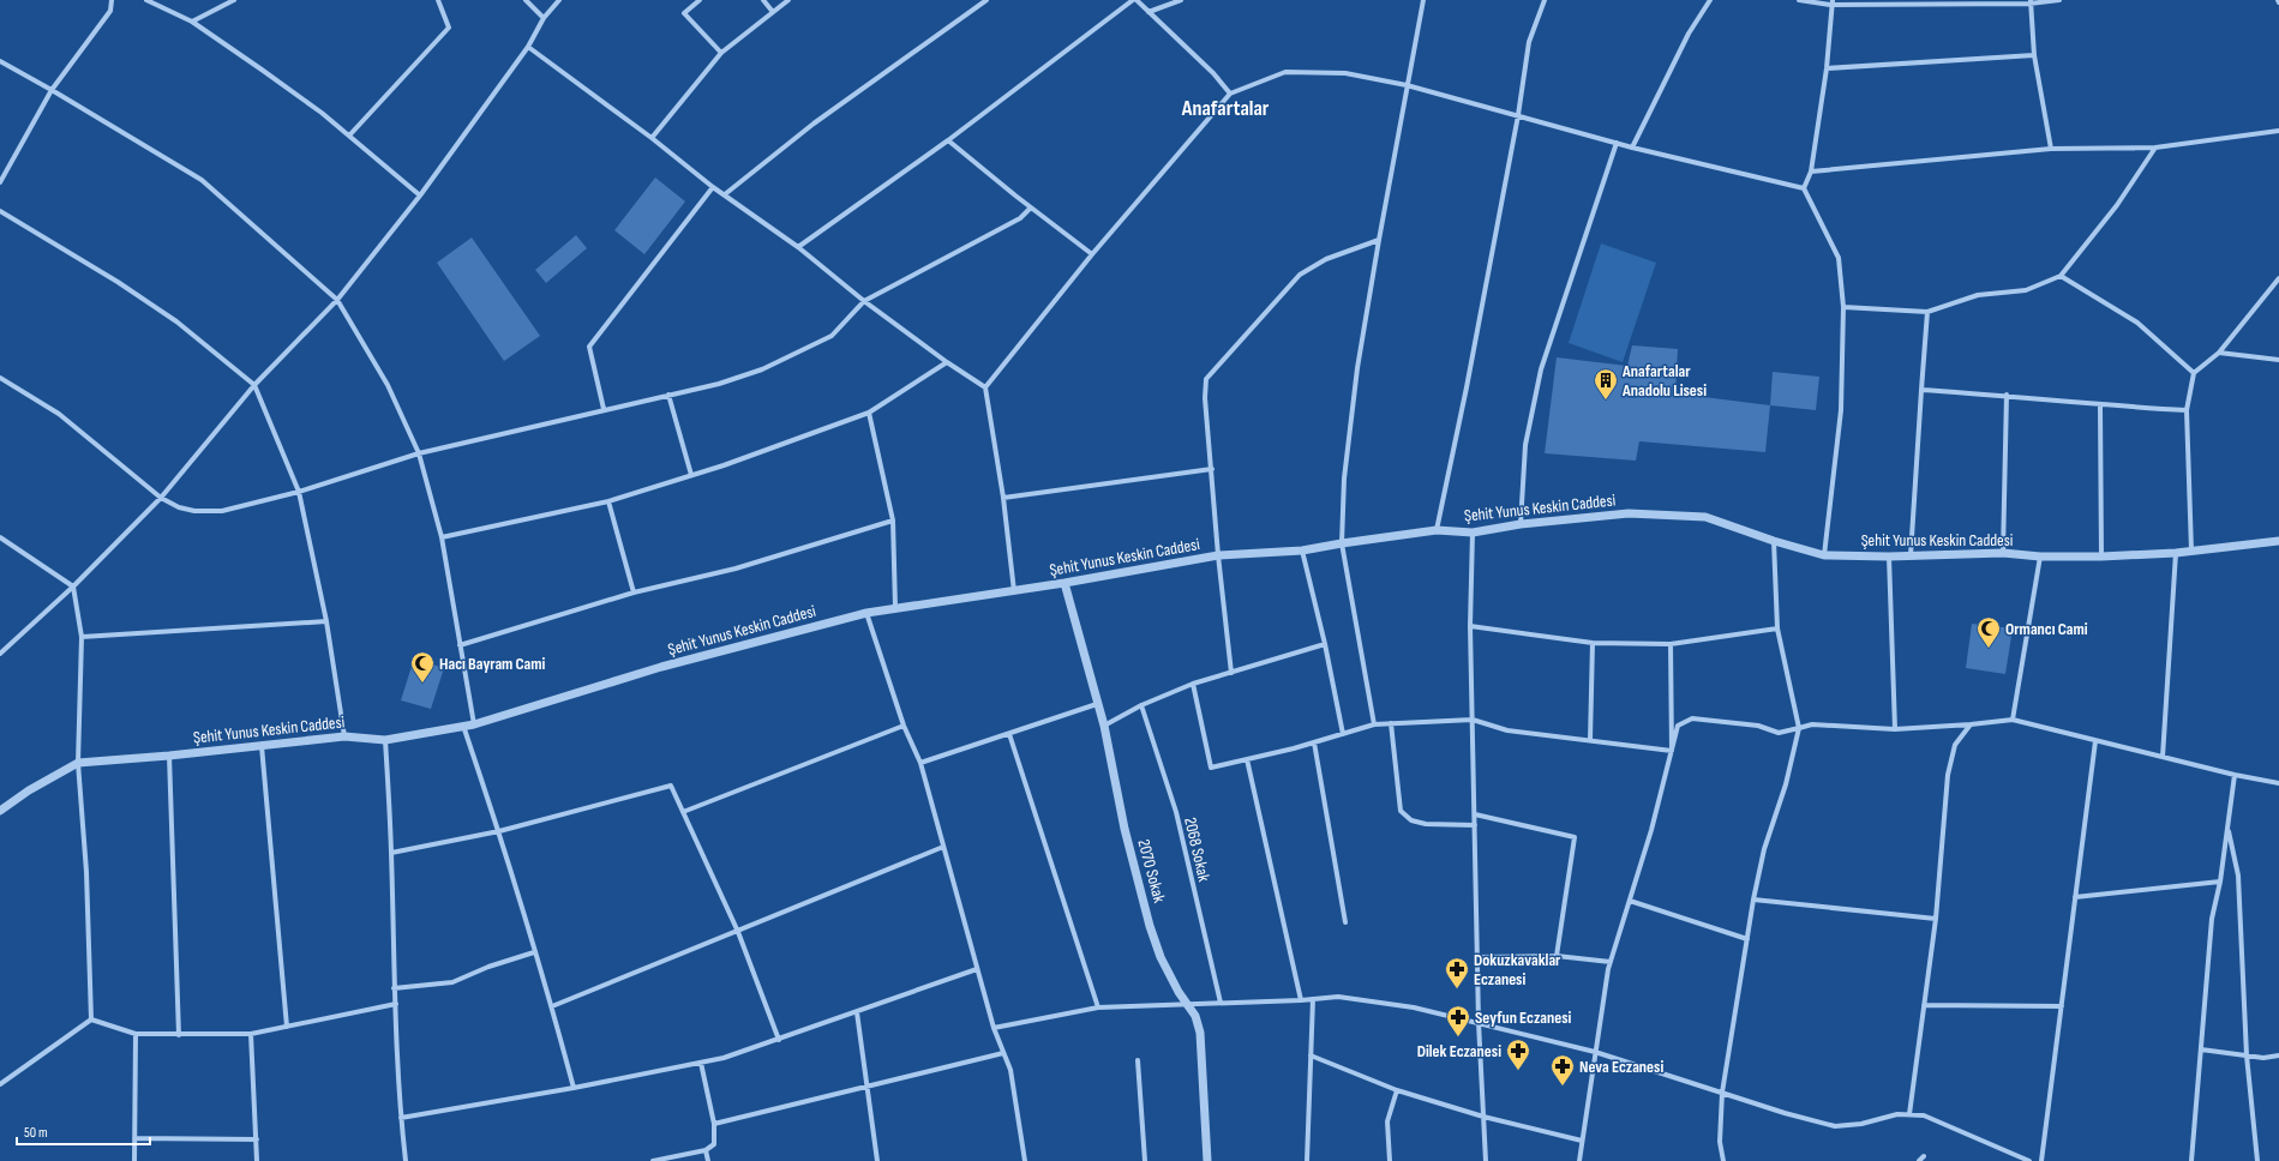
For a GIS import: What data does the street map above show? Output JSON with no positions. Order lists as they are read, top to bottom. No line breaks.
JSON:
{"streets":{"street":["Şehit Yunus Keskin Caddesi","2068 Sokak","2070 Sokak"]},"crossings":[["Şehit Yunus Keskin Caddesi","2070 Sokak"]],"districts":["Anafartalar"],"places":{"building":["Anafartalar Anadolu Lisesi"],"mosque":["Ormancı Cami","Hacı Bayram Cami"],"pharmacy":["Dokuzkavaklar Eczanesi","Seyfun Eczanesi","Dilek Eczanesi","Neva Eczanesi"]},"scale_bar":"50 m"}
